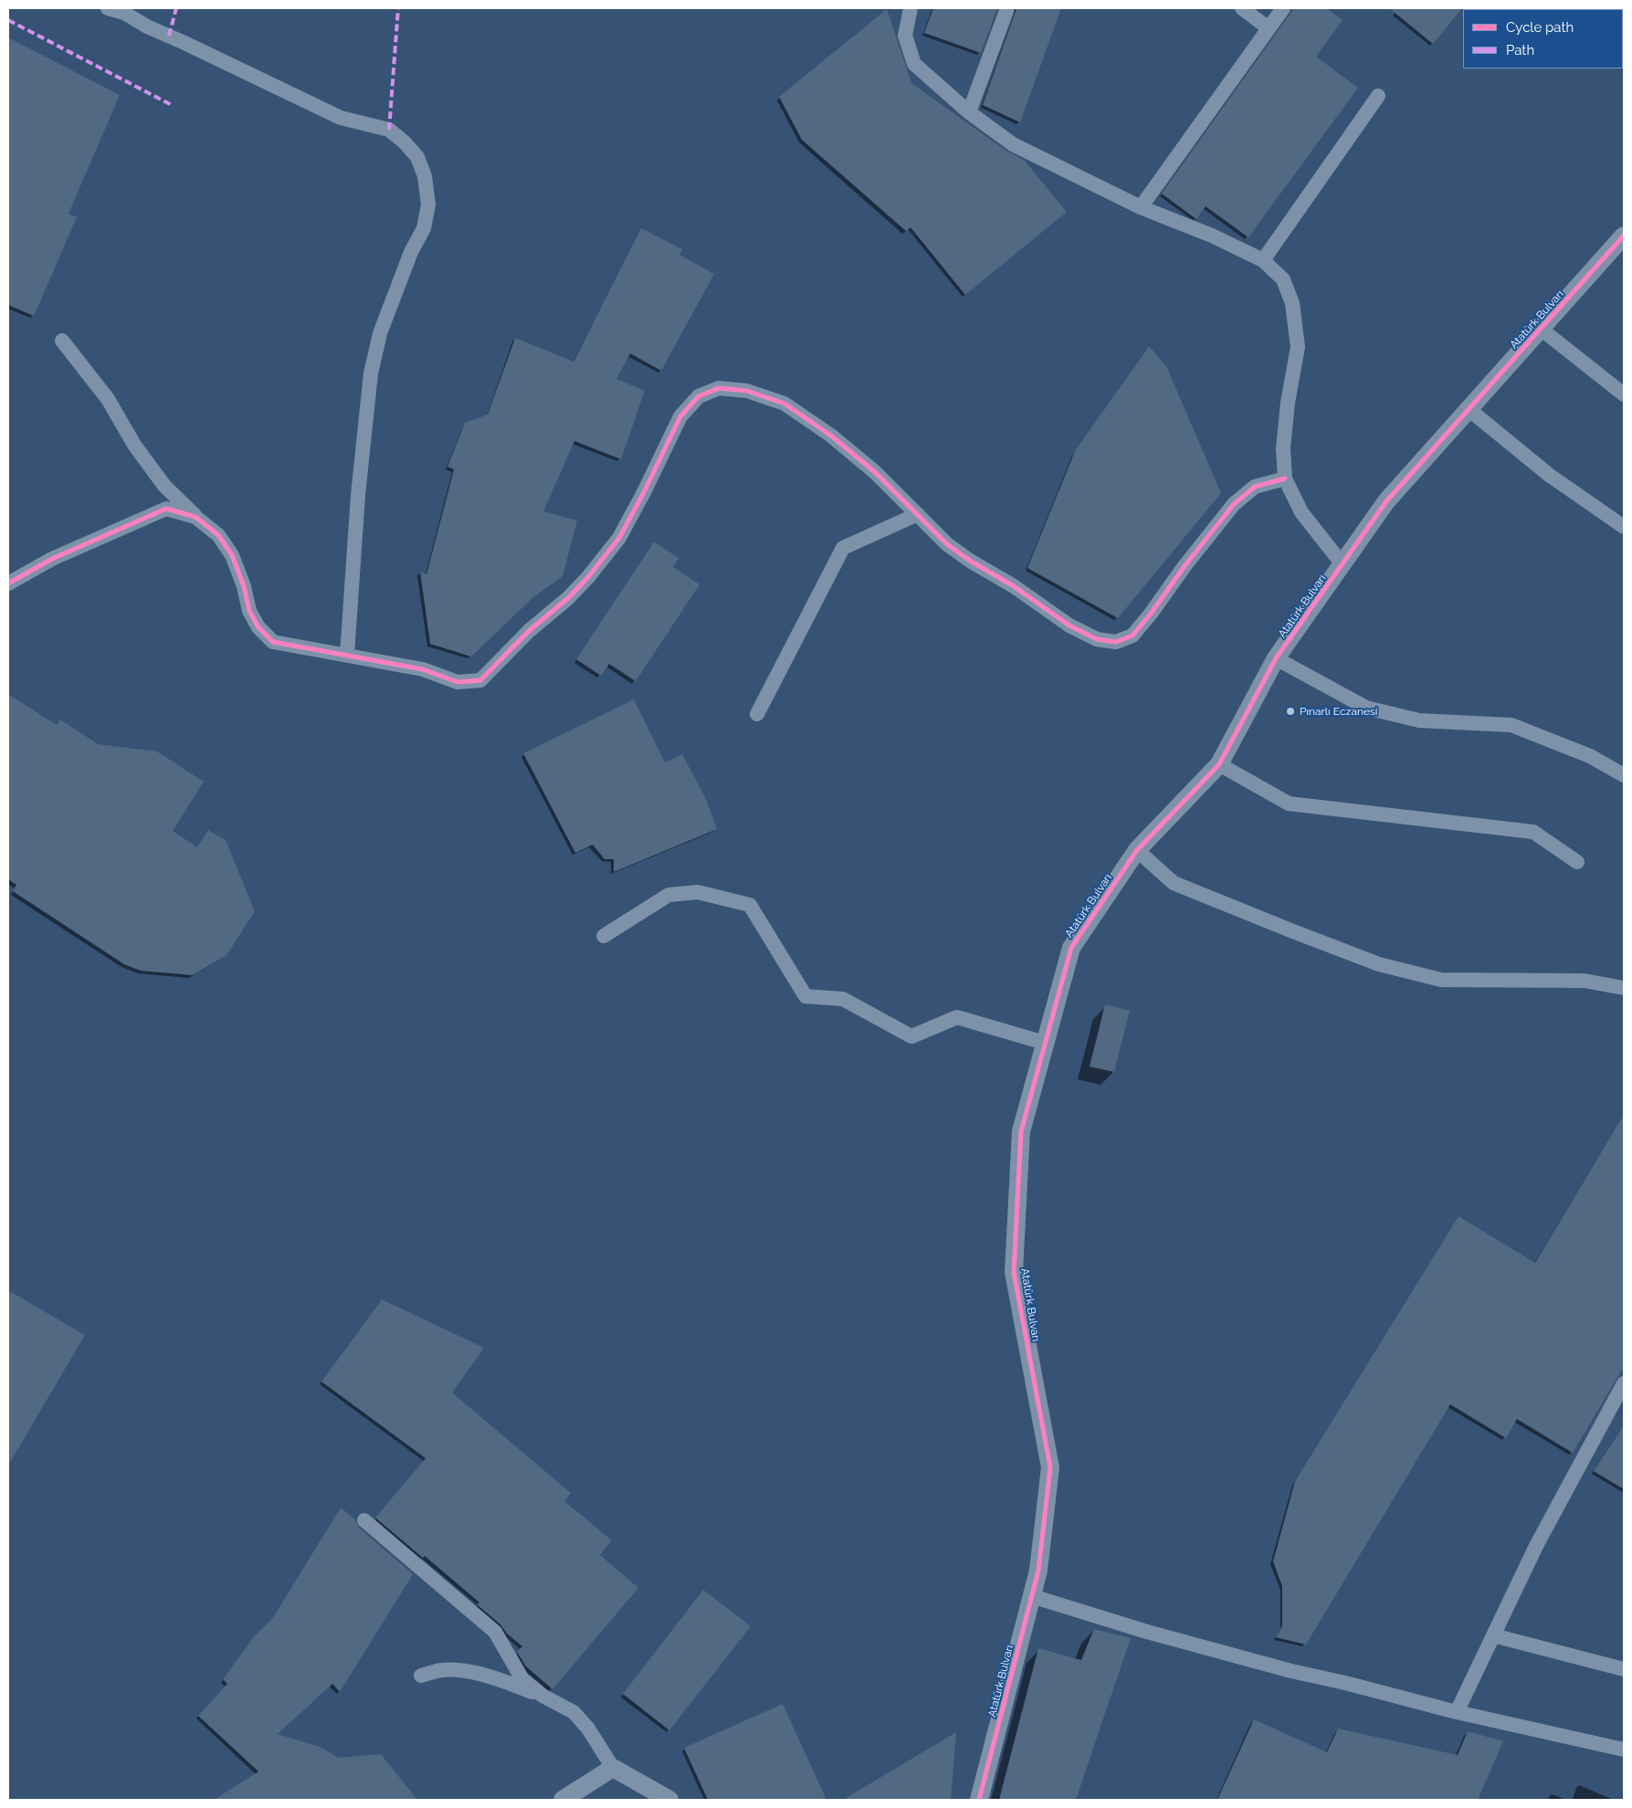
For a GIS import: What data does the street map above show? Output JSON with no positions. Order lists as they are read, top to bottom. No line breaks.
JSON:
{"streets":{"street":["Atatürk Bulvarı"]},"places":["Pınarlı Eczanesi"],"legend":["Cycle path","Path"]}
